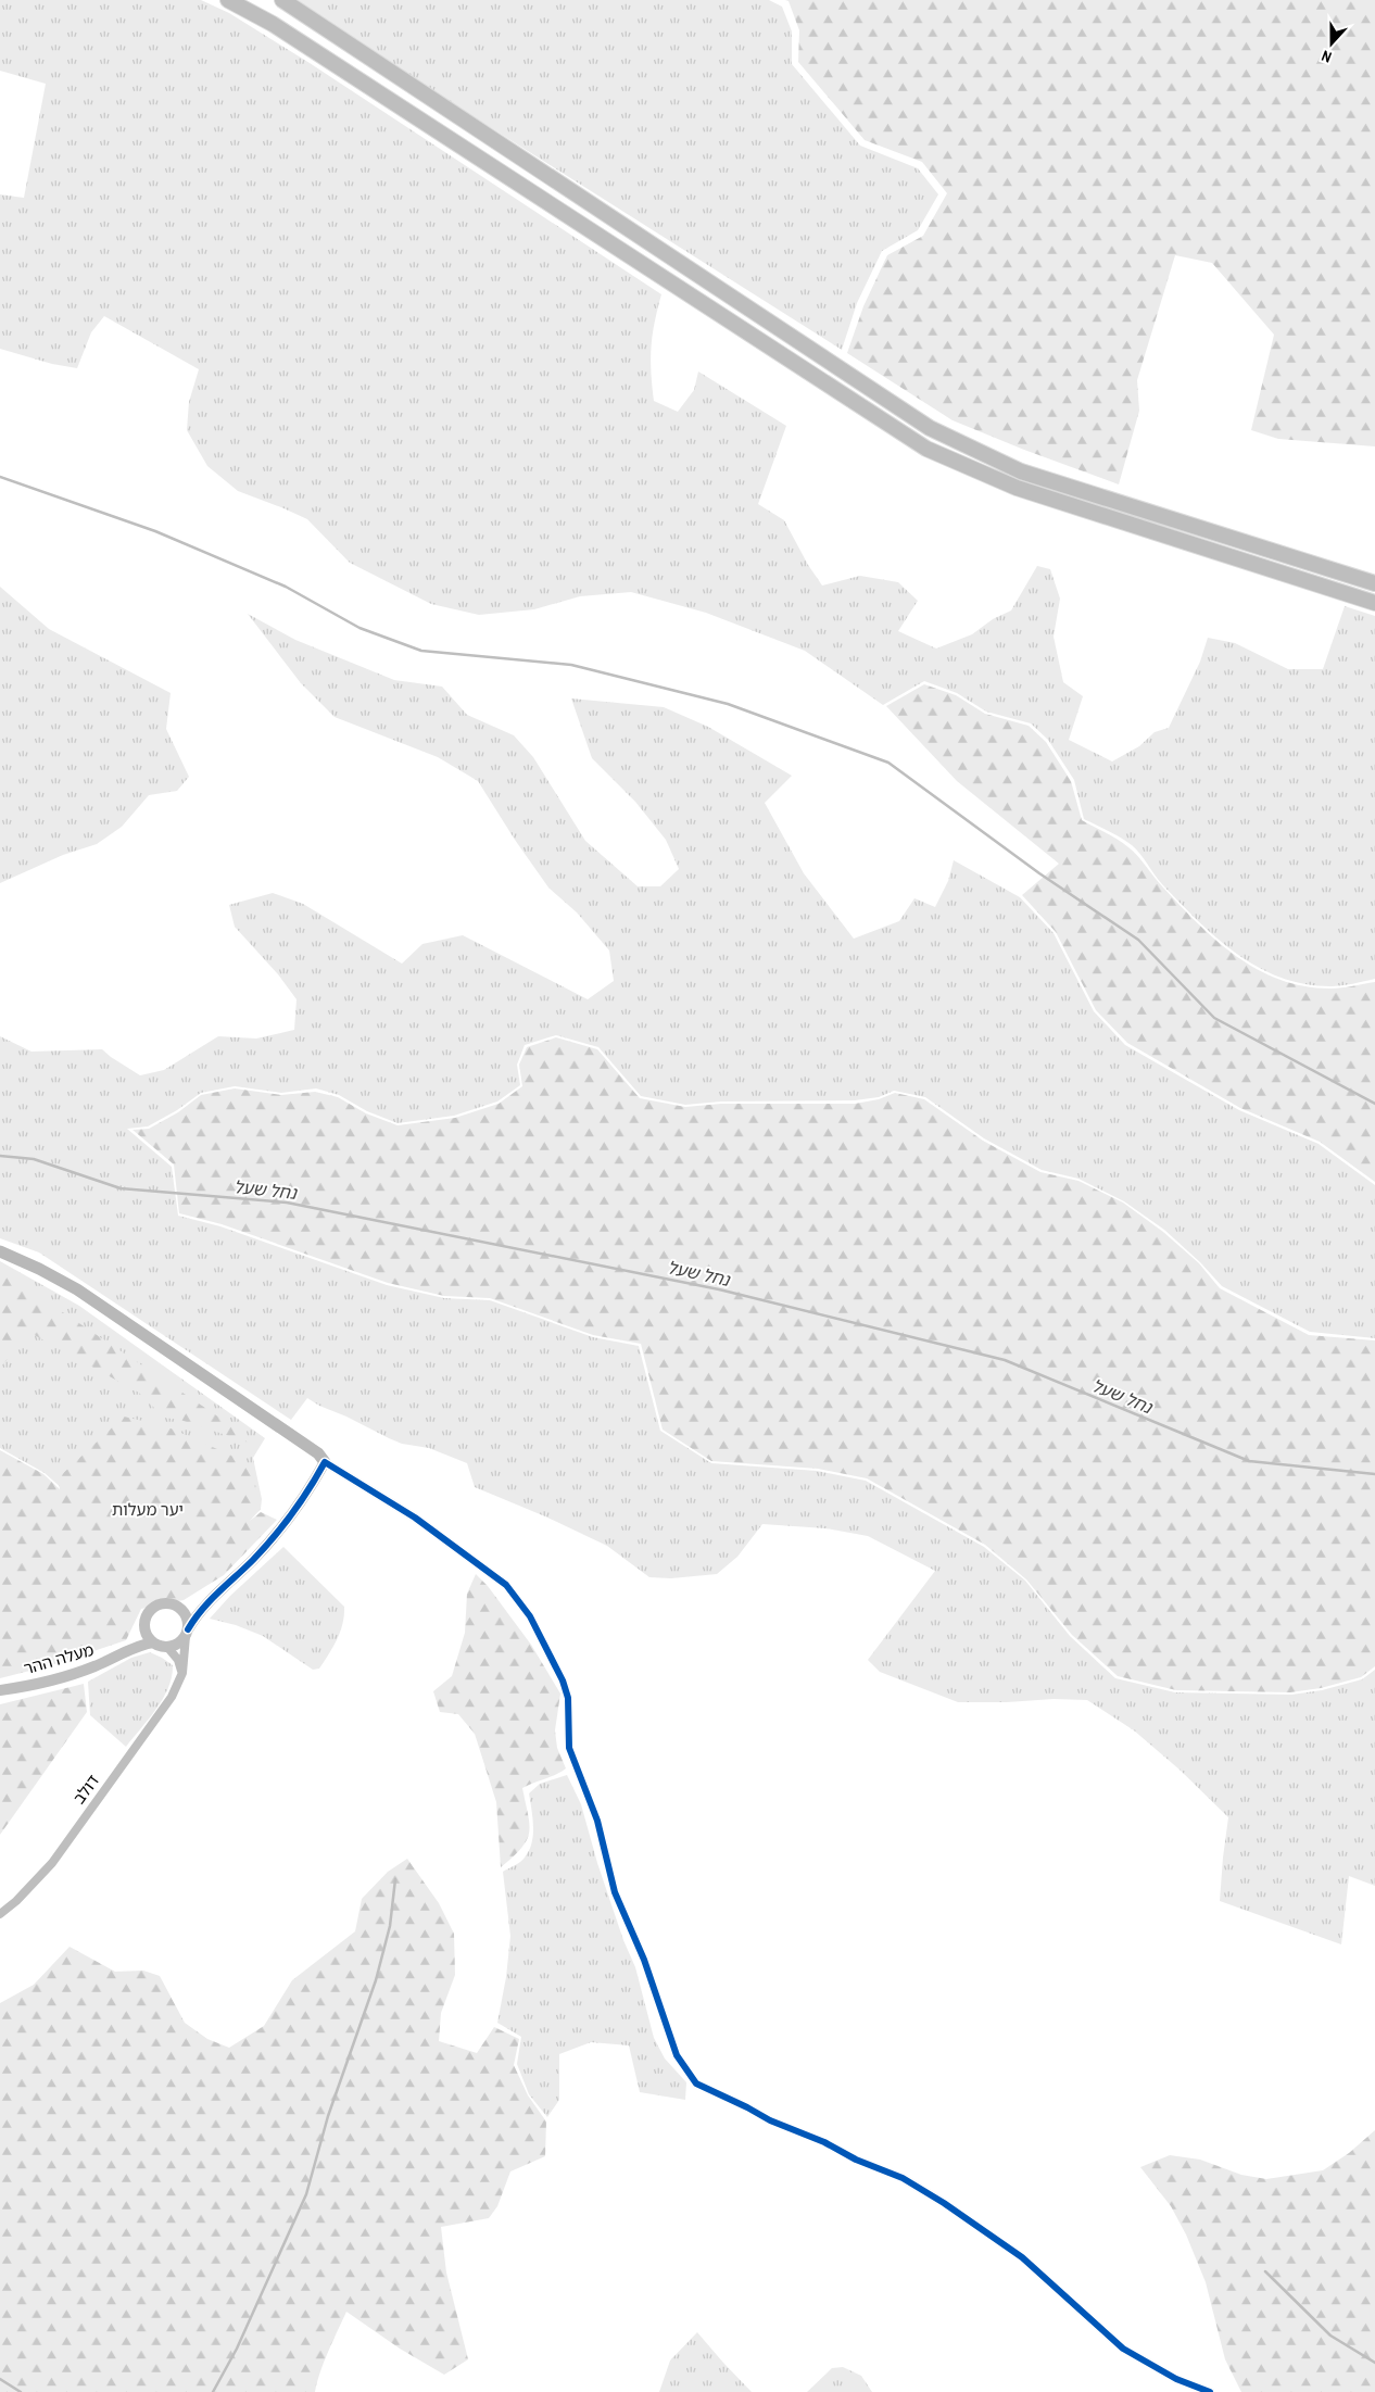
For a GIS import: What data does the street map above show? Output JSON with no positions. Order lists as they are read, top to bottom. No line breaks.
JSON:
{"streets":{"street":["מעלה ההר","דולב"]},"crossings":[["מעלה ההר","דולב"]],"water":["נחל שעל"],"parks":["יער מעלות"],"north":"bottom"}
